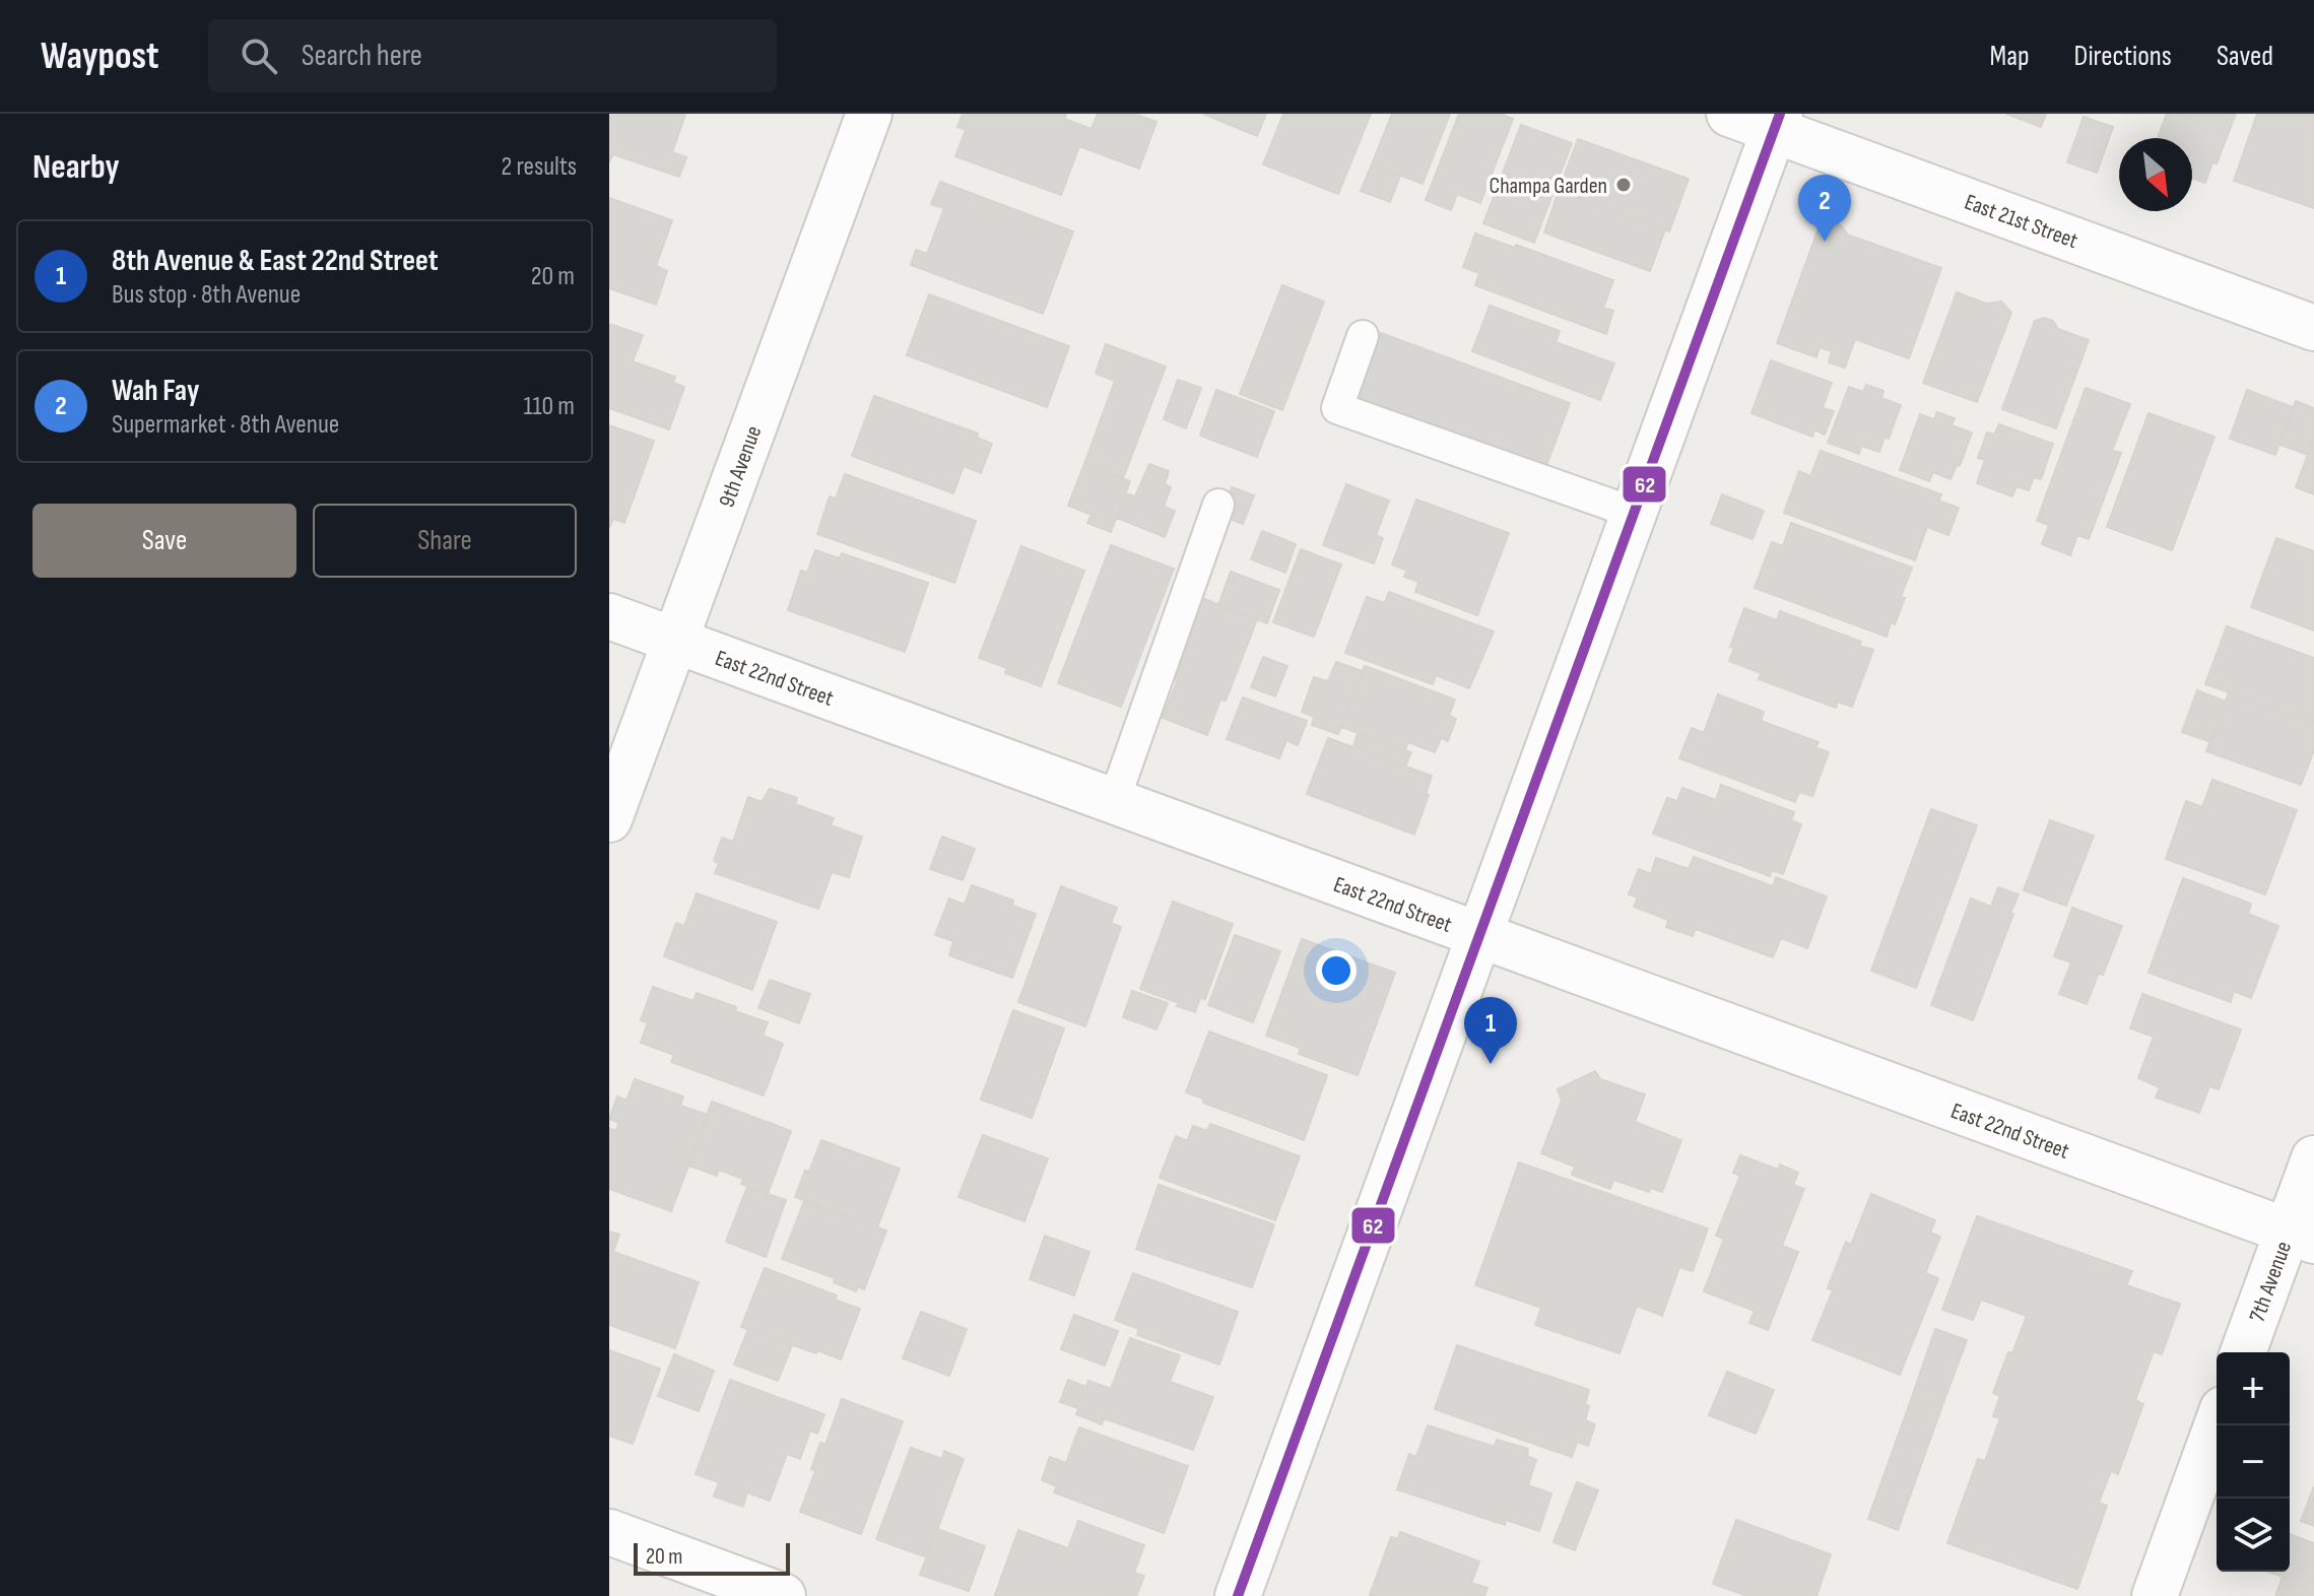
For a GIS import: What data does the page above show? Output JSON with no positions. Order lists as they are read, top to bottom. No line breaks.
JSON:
{"streets":{"street":["East 21st Street","9th Avenue","East 22nd Street","7th Avenue"]},"crossings":[["9th Avenue","East 22nd Street"],["East 22nd Street","7th Avenue"]],"places":["Champa Garden"],"lines":["transit line 62"],"scale_bar":"20 m","north":"bottom right","page":{"header":"Waypost","search":"Search here","nav":["Map","Directions","Saved"],"heading":["Nearby","2 results"],"pins":["2","1"],"list":[{"mark":"1","name":"8th Avenue & East 22nd Street","note":"Bus stop · 8th Avenue","value":"20 m"},{"mark":"2","name":"Wah Fay","note":"Supermarket · 8th Avenue","value":"110 m"}],"buttons":["Save","Share"],"map_buttons":["+","−"],"scale":"20 m"}}
